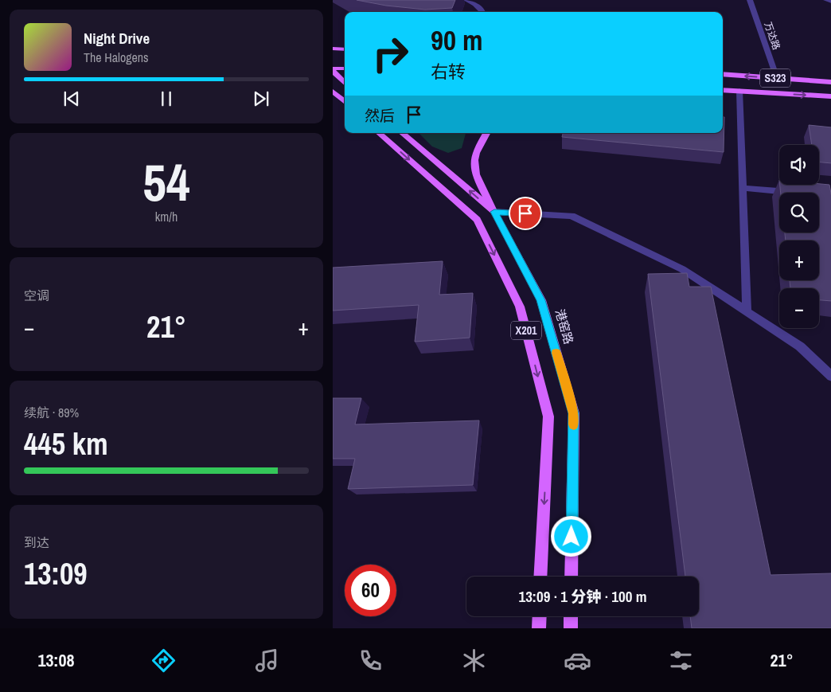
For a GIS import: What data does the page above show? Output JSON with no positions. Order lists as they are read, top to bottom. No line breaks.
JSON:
{"streets":{"main road":["S323","港窑路","X201"],"street":["万达路"]},"crossings":[["万达路","S323"]],"page":{"turn":["90 m","右转"],"song":["Night Drive","The Halogens"],"then":"然后","tile":[["54","km/h"],"空调",["续航 · 89%","445 km"],["到达","13:09"]],"map_buttons":["+","−"],"heat":["−","21°","+"],"limit":"60","trip":"13:09 · 1 分钟 · 100 m","tabs":["13:08","21°"]}}
